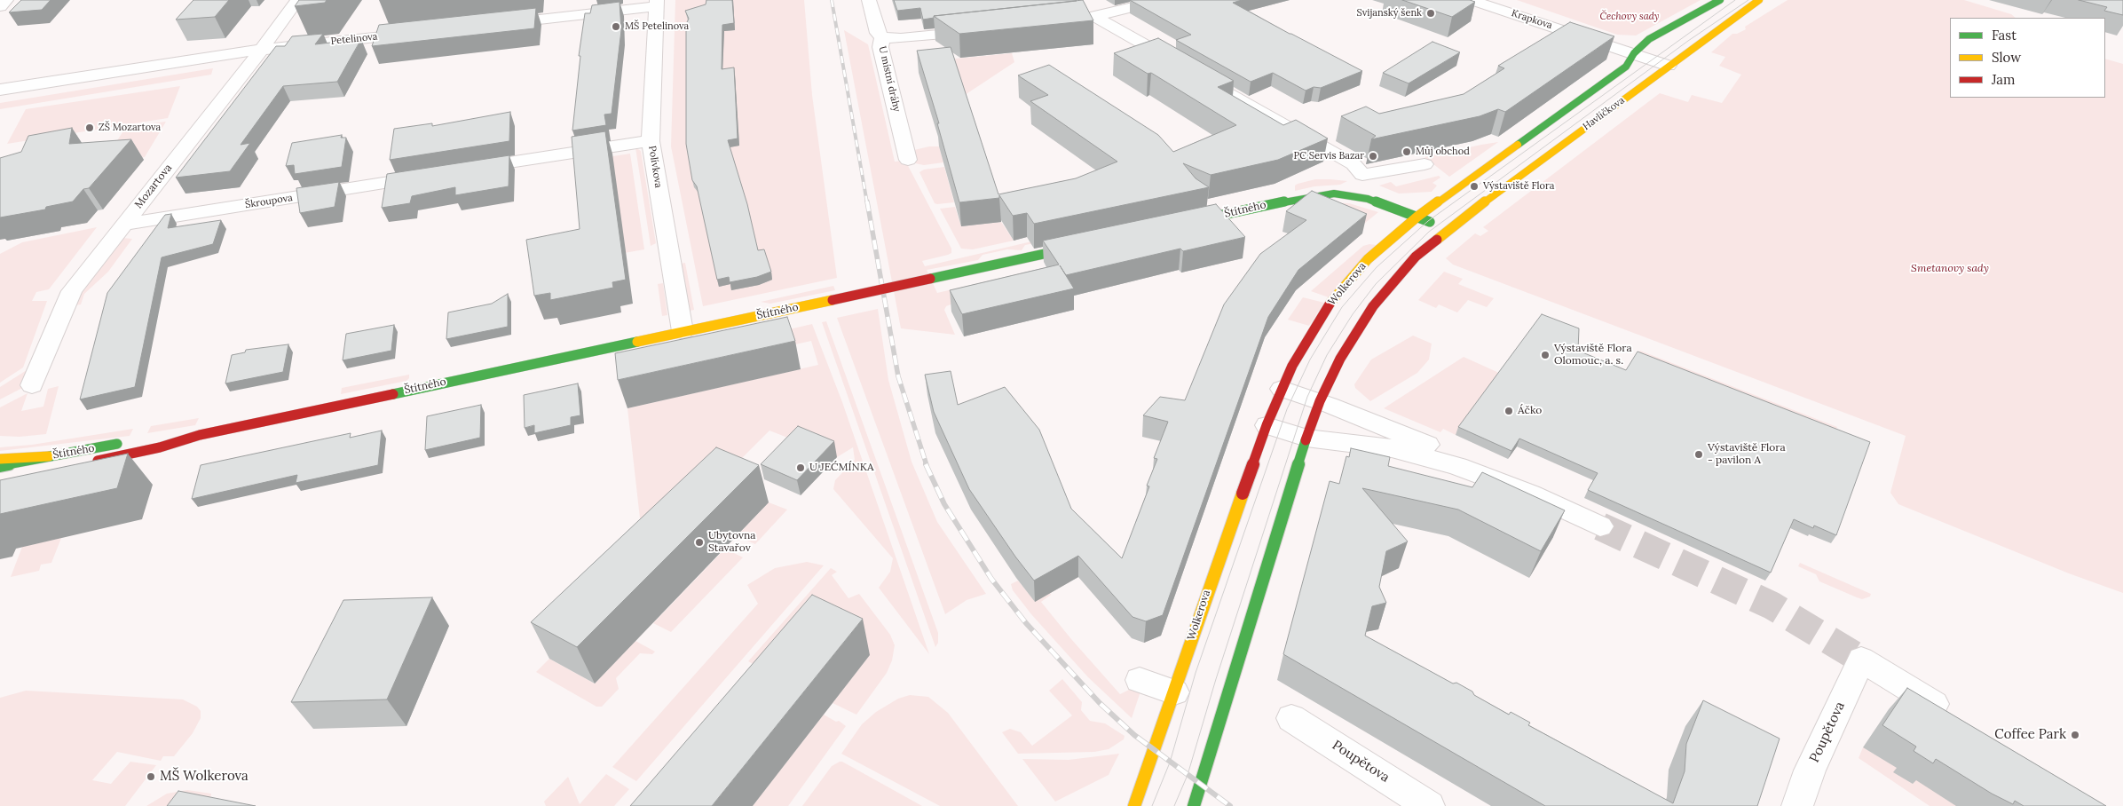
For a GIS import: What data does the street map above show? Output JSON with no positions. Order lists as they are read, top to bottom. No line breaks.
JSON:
{"streets":{"street":["Krapkova","Petelinova","U místní dráhy","Havlíčkova","Polívkova","Mozartova","Škroupova","Štítného","Wolkerova","Poupětova"]},"crossings":[["Krapkova","Havlíčkova"],["Petelinova","Mozartova"],["Havlíčkova","Štítného"],["Polívkova","Štítného"],["Mozartova","Škroupova"],["Štítného","Wolkerova"]],"parks":["Čechovy sady","Smetanovy sady"],"places":["Svijanský šenk","MŠ Petelinova","ZŠ Mozartova","Můj obchod","PC Servis Bazar","Výstaviště Flora","Výstaviště Flora Olomouc, a. s.","Áčko","Výstaviště Flora - pavilon A","U JEĆMÍNKA","Ubytovna Stavařov","Coffee Park","MŠ Wolkerova"],"legend":["Fast","Slow","Jam"]}
